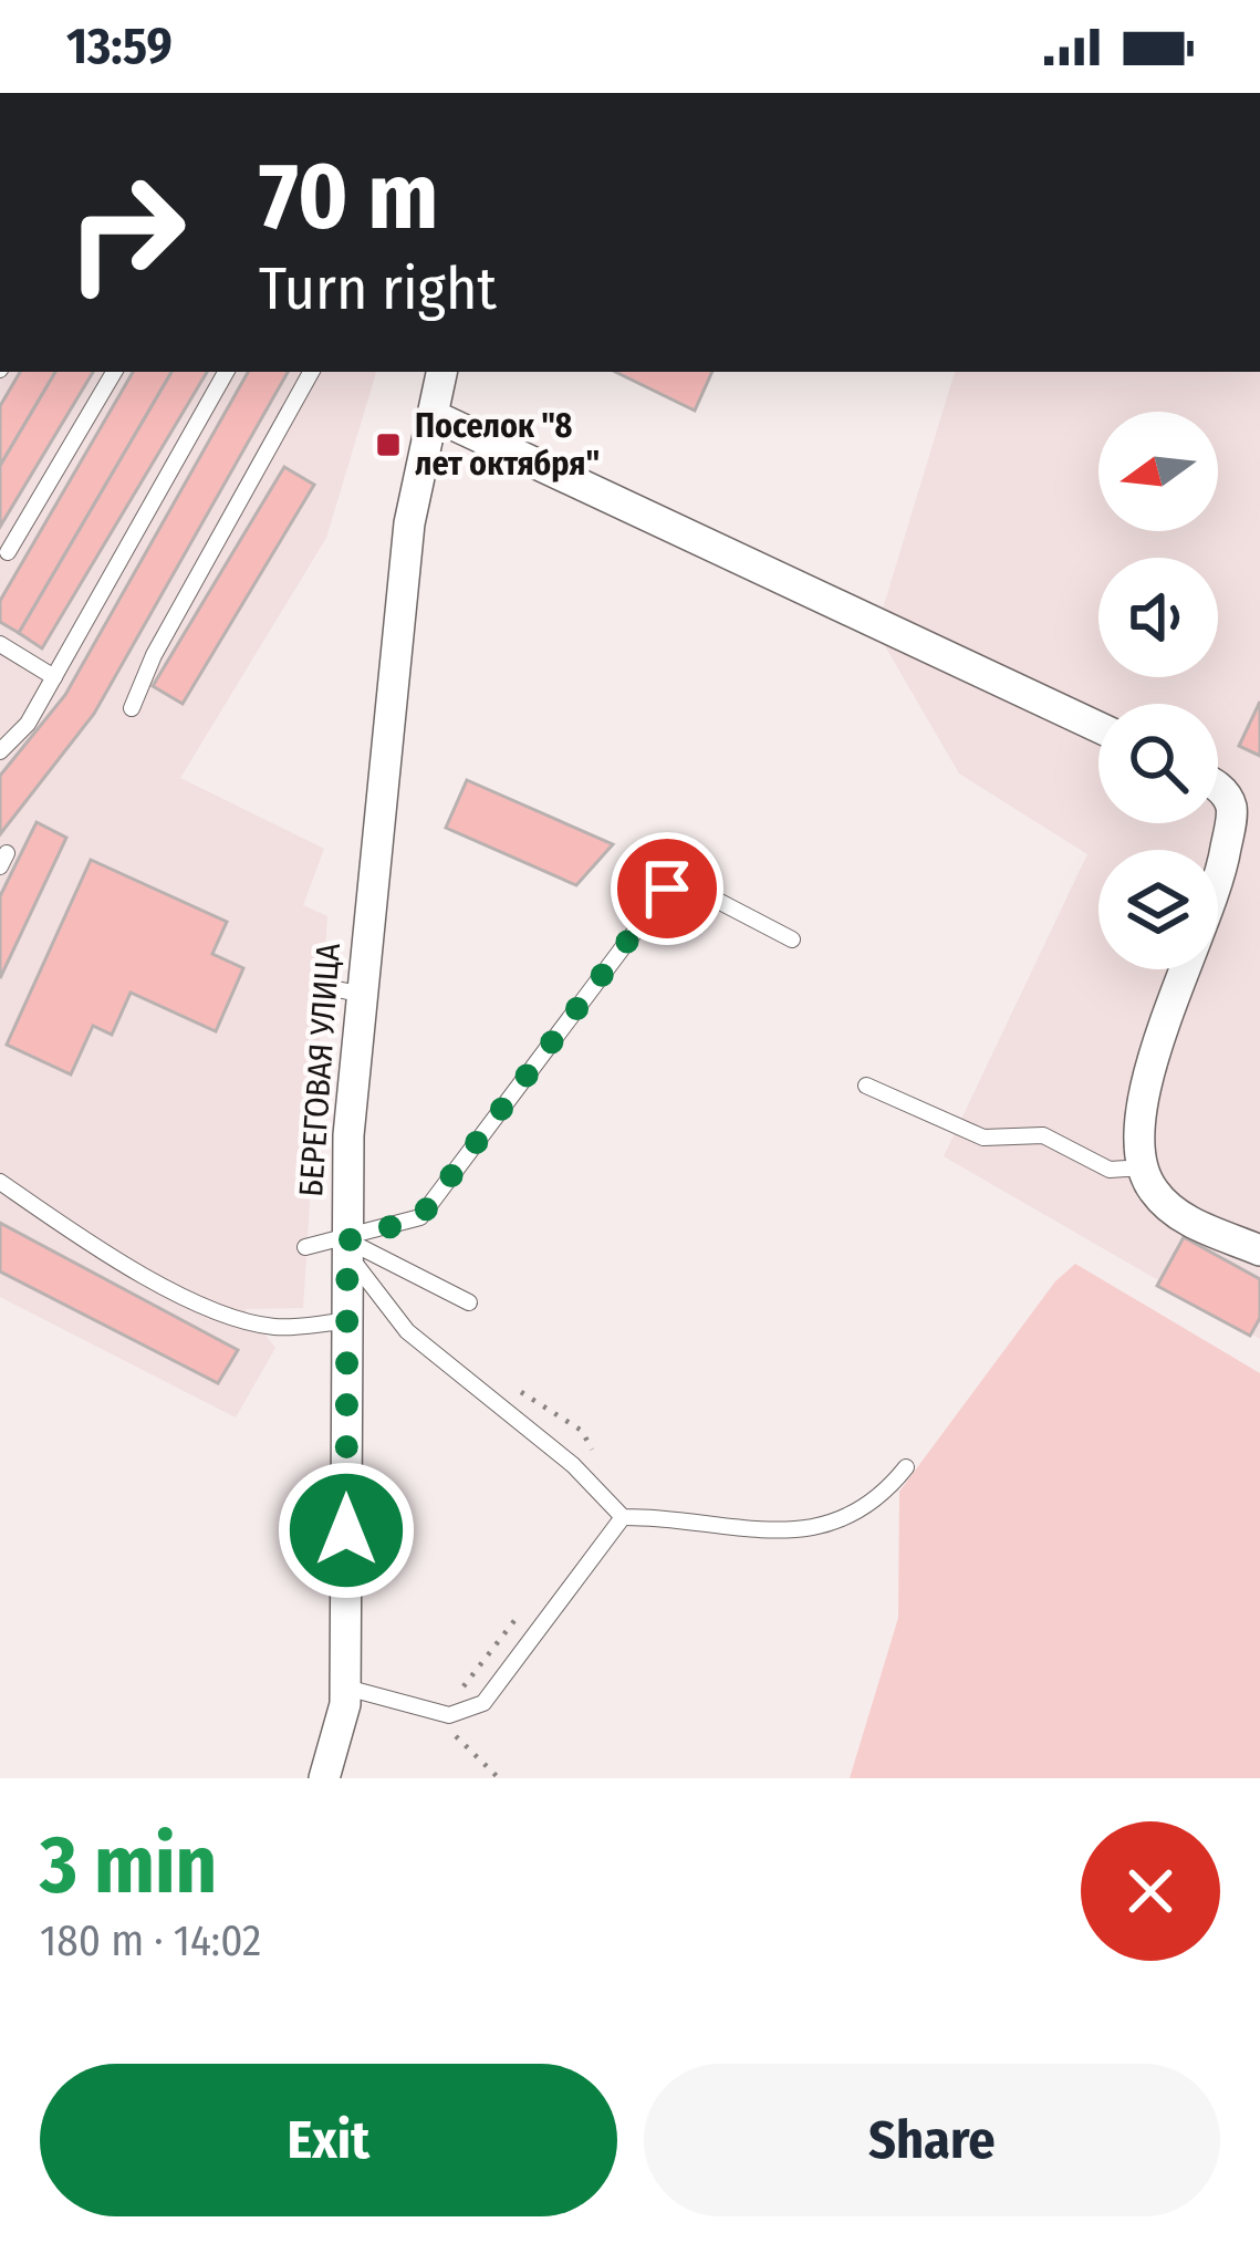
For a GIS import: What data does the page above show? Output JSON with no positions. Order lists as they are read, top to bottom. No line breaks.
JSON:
{"streets":{"street":["БЕРЕГОВАЯ УЛИЦА"]},"places":{"transit":["Поселок \"8 лет октября\""]},"north":"left","page":{"status":"13:59","turn":["70 m","Turn right"],"heading":["3 min","180 m · 14:02"],"buttons":["Exit","Share"]}}
